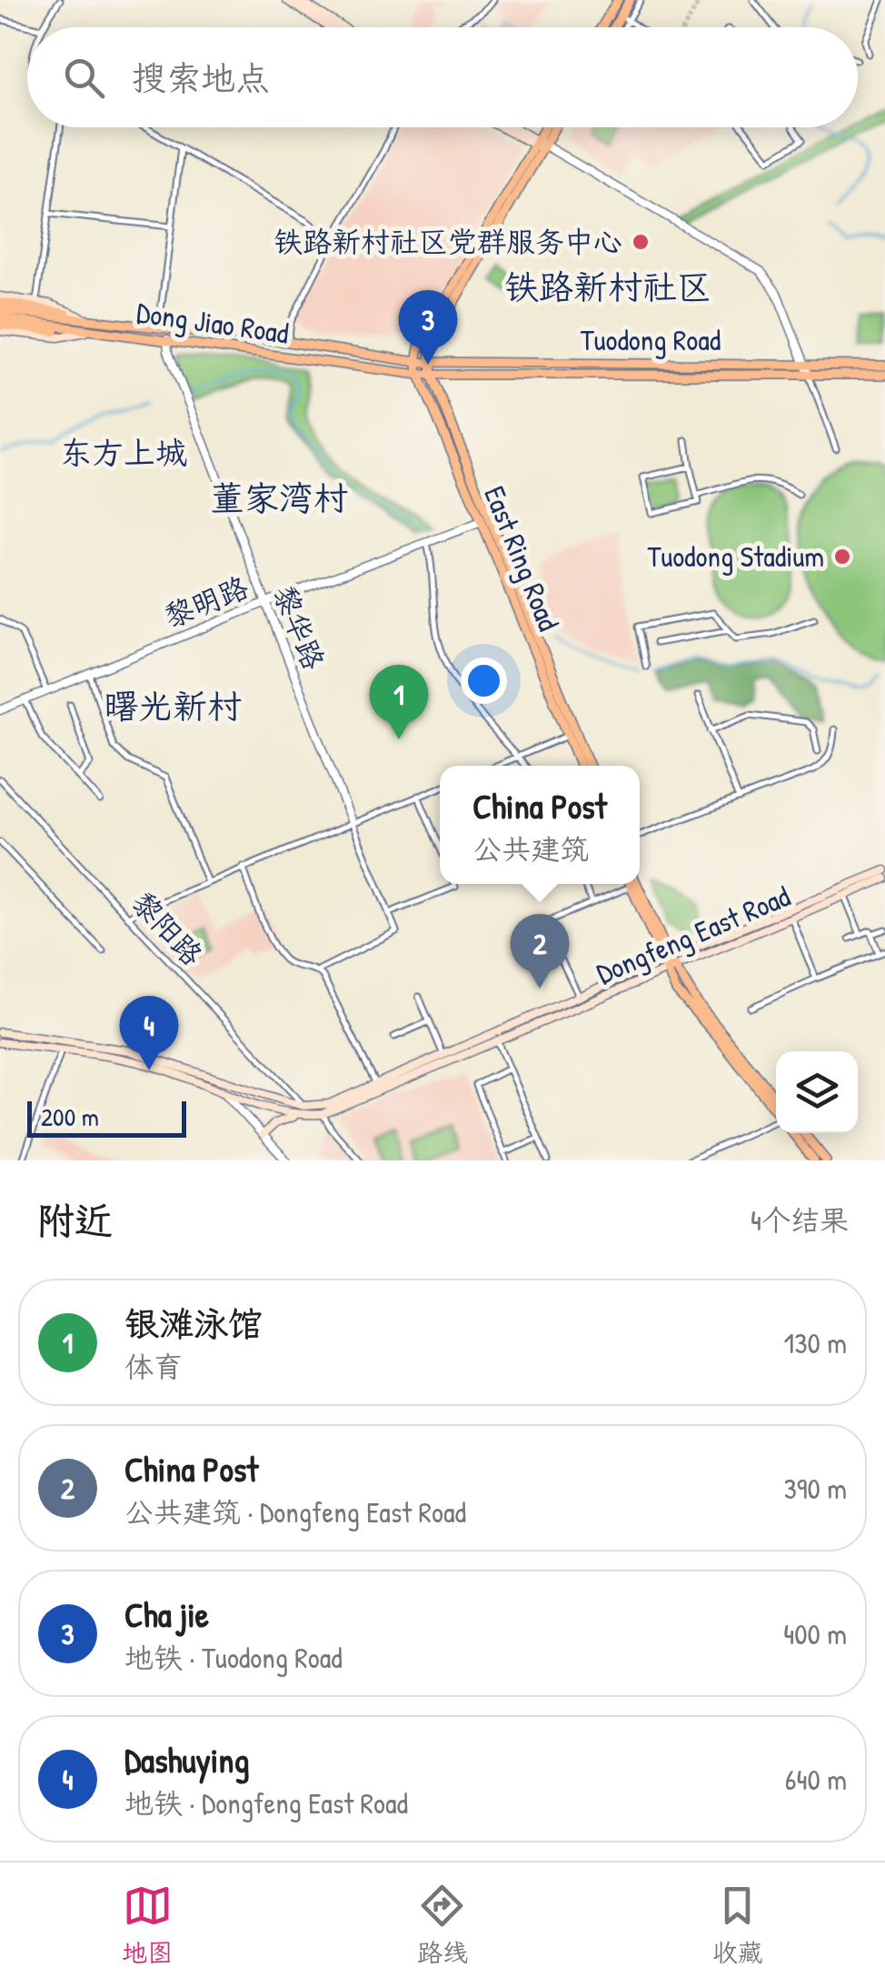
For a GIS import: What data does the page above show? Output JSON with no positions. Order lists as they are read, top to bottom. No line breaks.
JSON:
{"streets":{"main road":["Dong Jiao Road","Tuodong Road","East Ring Road","Dongfeng East Road"],"street":["黎明路","黎华路","黎阳路"]},"crossings":[["Dong Jiao Road","Tuodong Road"],["Dong Jiao Road","East Ring Road"],["Dong Jiao Road","黎华路"],["Tuodong Road","East Ring Road"],["East Ring Road","黎明路"],["黎明路","黎华路"],["黎阳路","Dongfeng East Road"]],"districts":["铁路新村社区","东方上城","董家湾村","曙光新村"],"places":["铁路新村社区党群服务中心","Tuodong Stadium"],"scale_bar":"200 m","page":{"search":"搜索地点","pins":["3","1","2","4"],"popup":["China Post","公共建筑"],"scale":"200 m","heading":["附近","4个结果"],"list":[{"mark":"1","name":"银滩泳馆","note":"体育","value":"130 m"},{"mark":"2","name":"China Post","note":"公共建筑 · Dongfeng East Road","value":"390 m"},{"mark":"3","name":"Cha jie","note":"地铁 · Tuodong Road","value":"400 m"},{"mark":"4","name":"Dashuying","note":"地铁 · Dongfeng East Road","value":"640 m"}],"nav":["地图","路线","收藏"]}}
